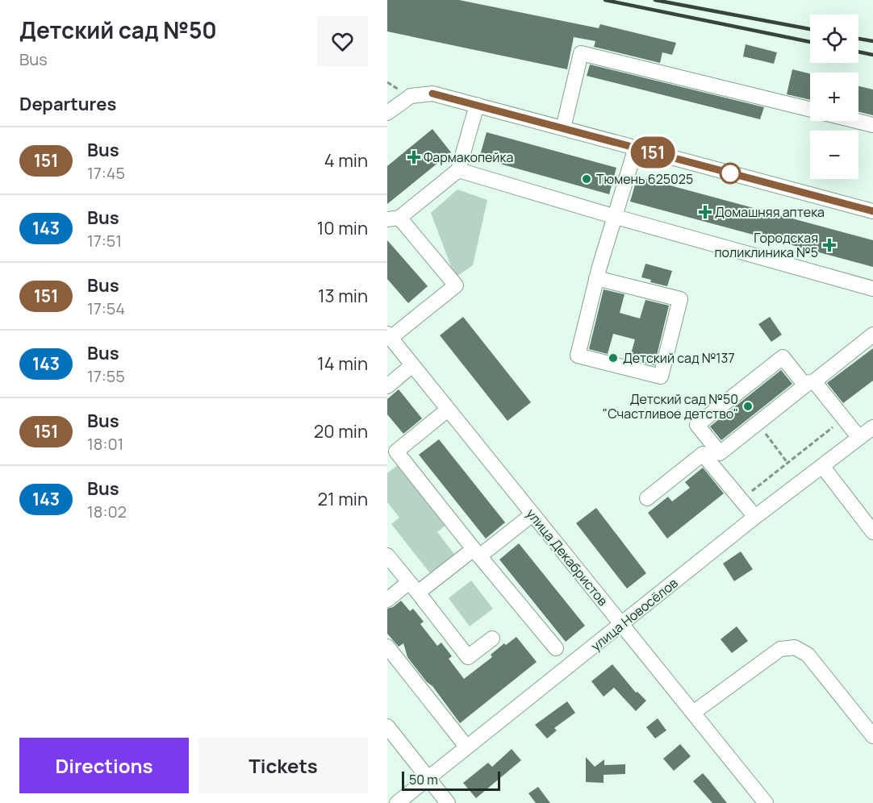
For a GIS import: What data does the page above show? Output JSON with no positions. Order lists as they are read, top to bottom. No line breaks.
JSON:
{"streets":{"street":["улица Декабристов","улица Новосёлов"]},"crossings":[["улица Декабристов","улица Новосёлов"]],"places":{"health":["Фармакопейка","Домашняя аптека","Городская поликлиника №5"],"other":["Тюмень 625025","Детский сад №137","Детский сад №50 \"Счастливое детство\""]},"lines":["bus line 151"],"scale_bar":"50 m","page":{"heading":[["Детский сад №50","Bus"],"Departures"],"on_map":"151","map_buttons":["+","−"],"list":[{"mark":"151","name":"Bus","note":"17:45","value":"4 min"},{"mark":"143","name":"Bus","note":"17:51","value":"10 min"},{"mark":"151","name":"Bus","note":"17:54","value":"13 min"},{"mark":"143","name":"Bus","note":"17:55","value":"14 min"},{"mark":"151","name":"Bus","note":"18:01","value":"20 min"},{"mark":"143","name":"Bus","note":"18:02","value":"21 min"}],"buttons":["Directions","Tickets"],"scale":"50 m"}}
